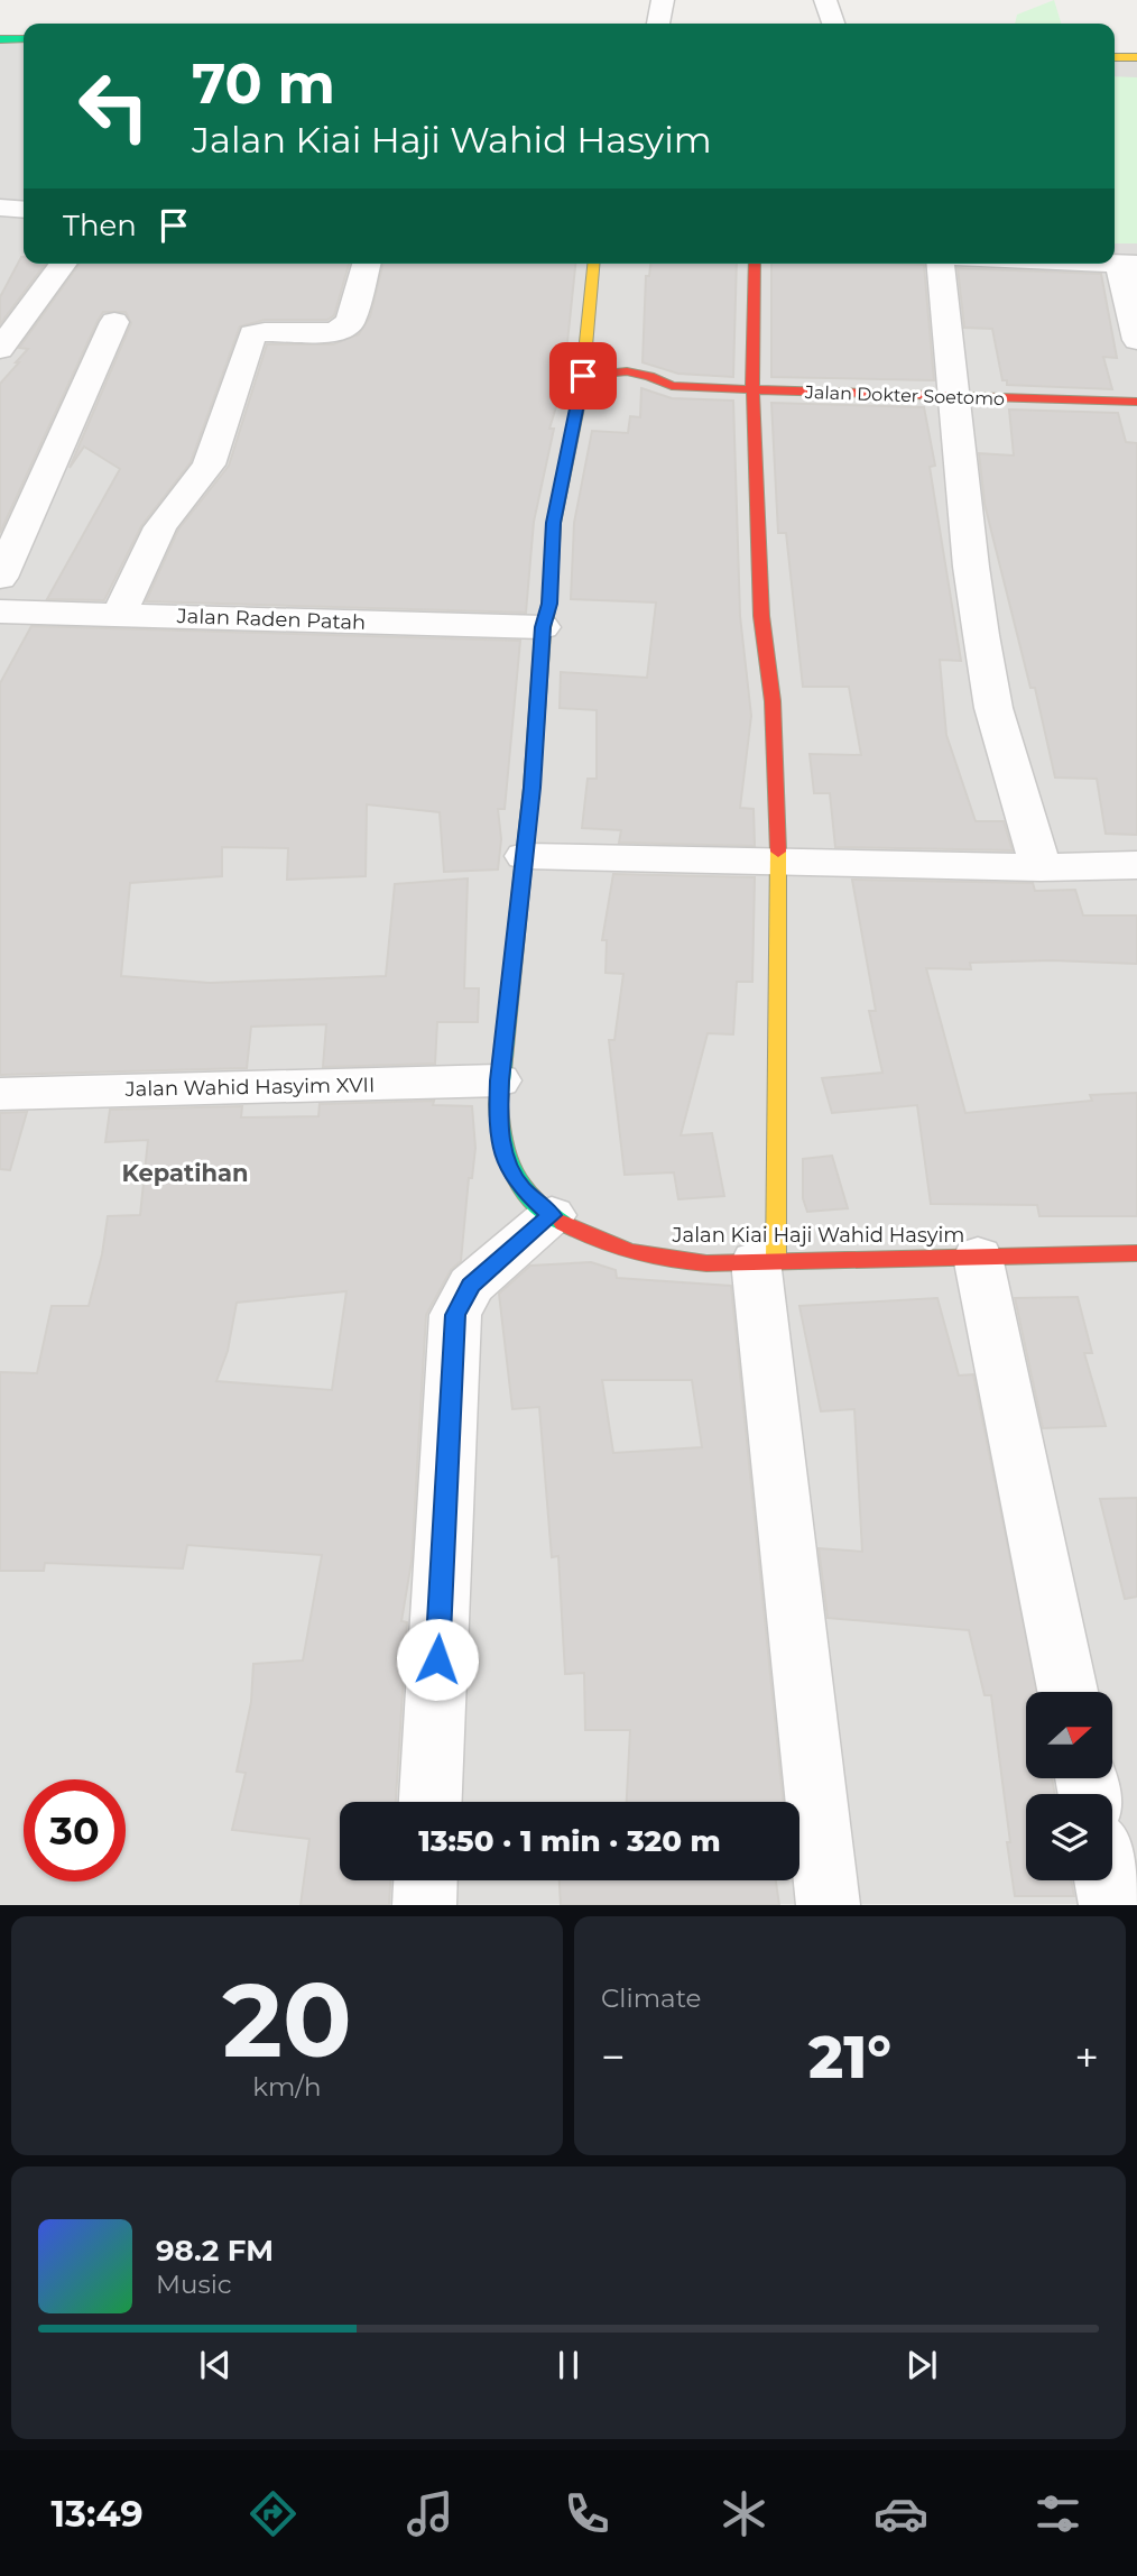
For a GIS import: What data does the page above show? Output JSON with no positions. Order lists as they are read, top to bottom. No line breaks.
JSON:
{"streets":{"street":["Jalan Dokter Soetomo","Jalan Raden Patah","Jalan Wahid Hasyim XVII","Jalan Kiai Haji Wahid Hasyim"]},"crossings":[["Jalan Raden Patah","Jalan Kiai Haji Wahid Hasyim"],["Jalan Wahid Hasyim XVII","Jalan Kiai Haji Wahid Hasyim"]],"districts":["Kepatihan"],"north":"right","page":{"turn":["70 m","Jalan Kiai Haji Wahid Hasyim"],"then":"Then","limit":"30","trip":"13:50 · 1 min · 320 m","tile":[["20","km/h"],"Climate"],"heat":["−","21°","+"],"song":["98.2 FM","Music"],"tabs":"13:49"}}
